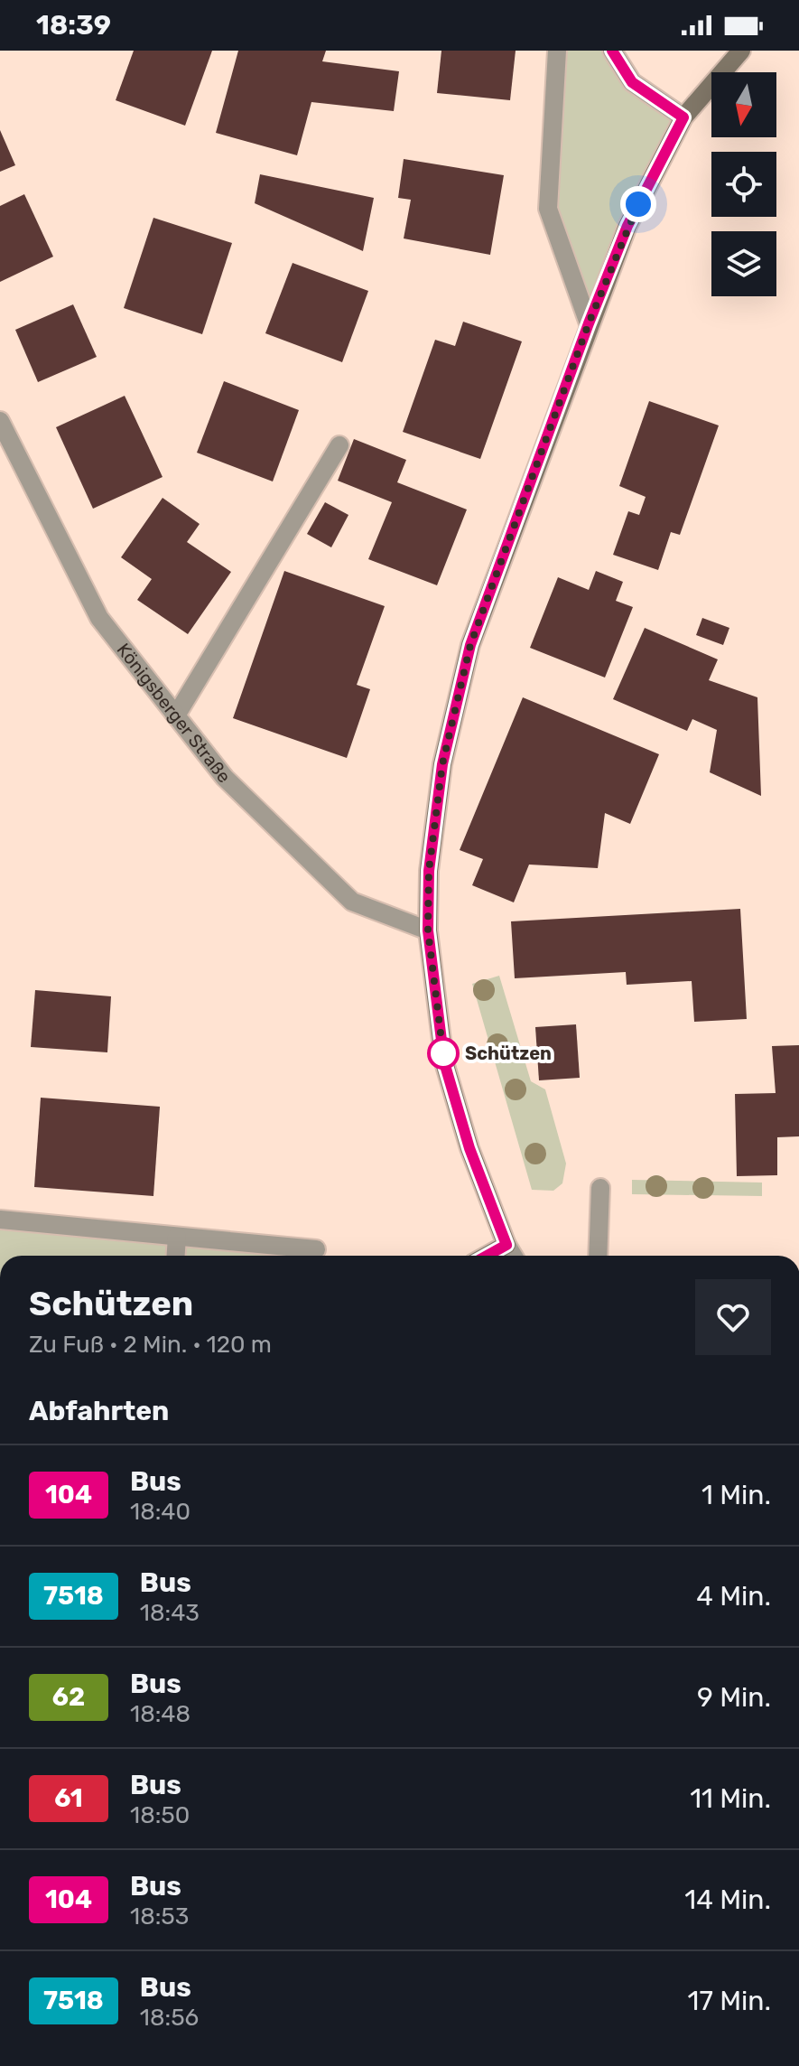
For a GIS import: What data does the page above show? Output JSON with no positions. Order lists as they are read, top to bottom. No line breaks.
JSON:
{"streets":{"street":["Königsberger Straße"]},"places":["Schützen"],"lines":["bus line 104"],"north":"bottom","page":{"status":"18:39","heading":[["Schützen","Zu Fuß · 2 Min. · 120 m"],"Abfahrten"],"list":[{"mark":"104","name":"Bus","note":"18:40","value":"1 Min."},{"mark":"7518","name":"Bus","note":"18:43","value":"4 Min."},{"mark":"62","name":"Bus","note":"18:48","value":"9 Min."},{"mark":"61","name":"Bus","note":"18:50","value":"11 Min."},{"mark":"104","name":"Bus","note":"18:53","value":"14 Min."},{"mark":"7518","name":"Bus","note":"18:56","value":"17 Min."}]}}
